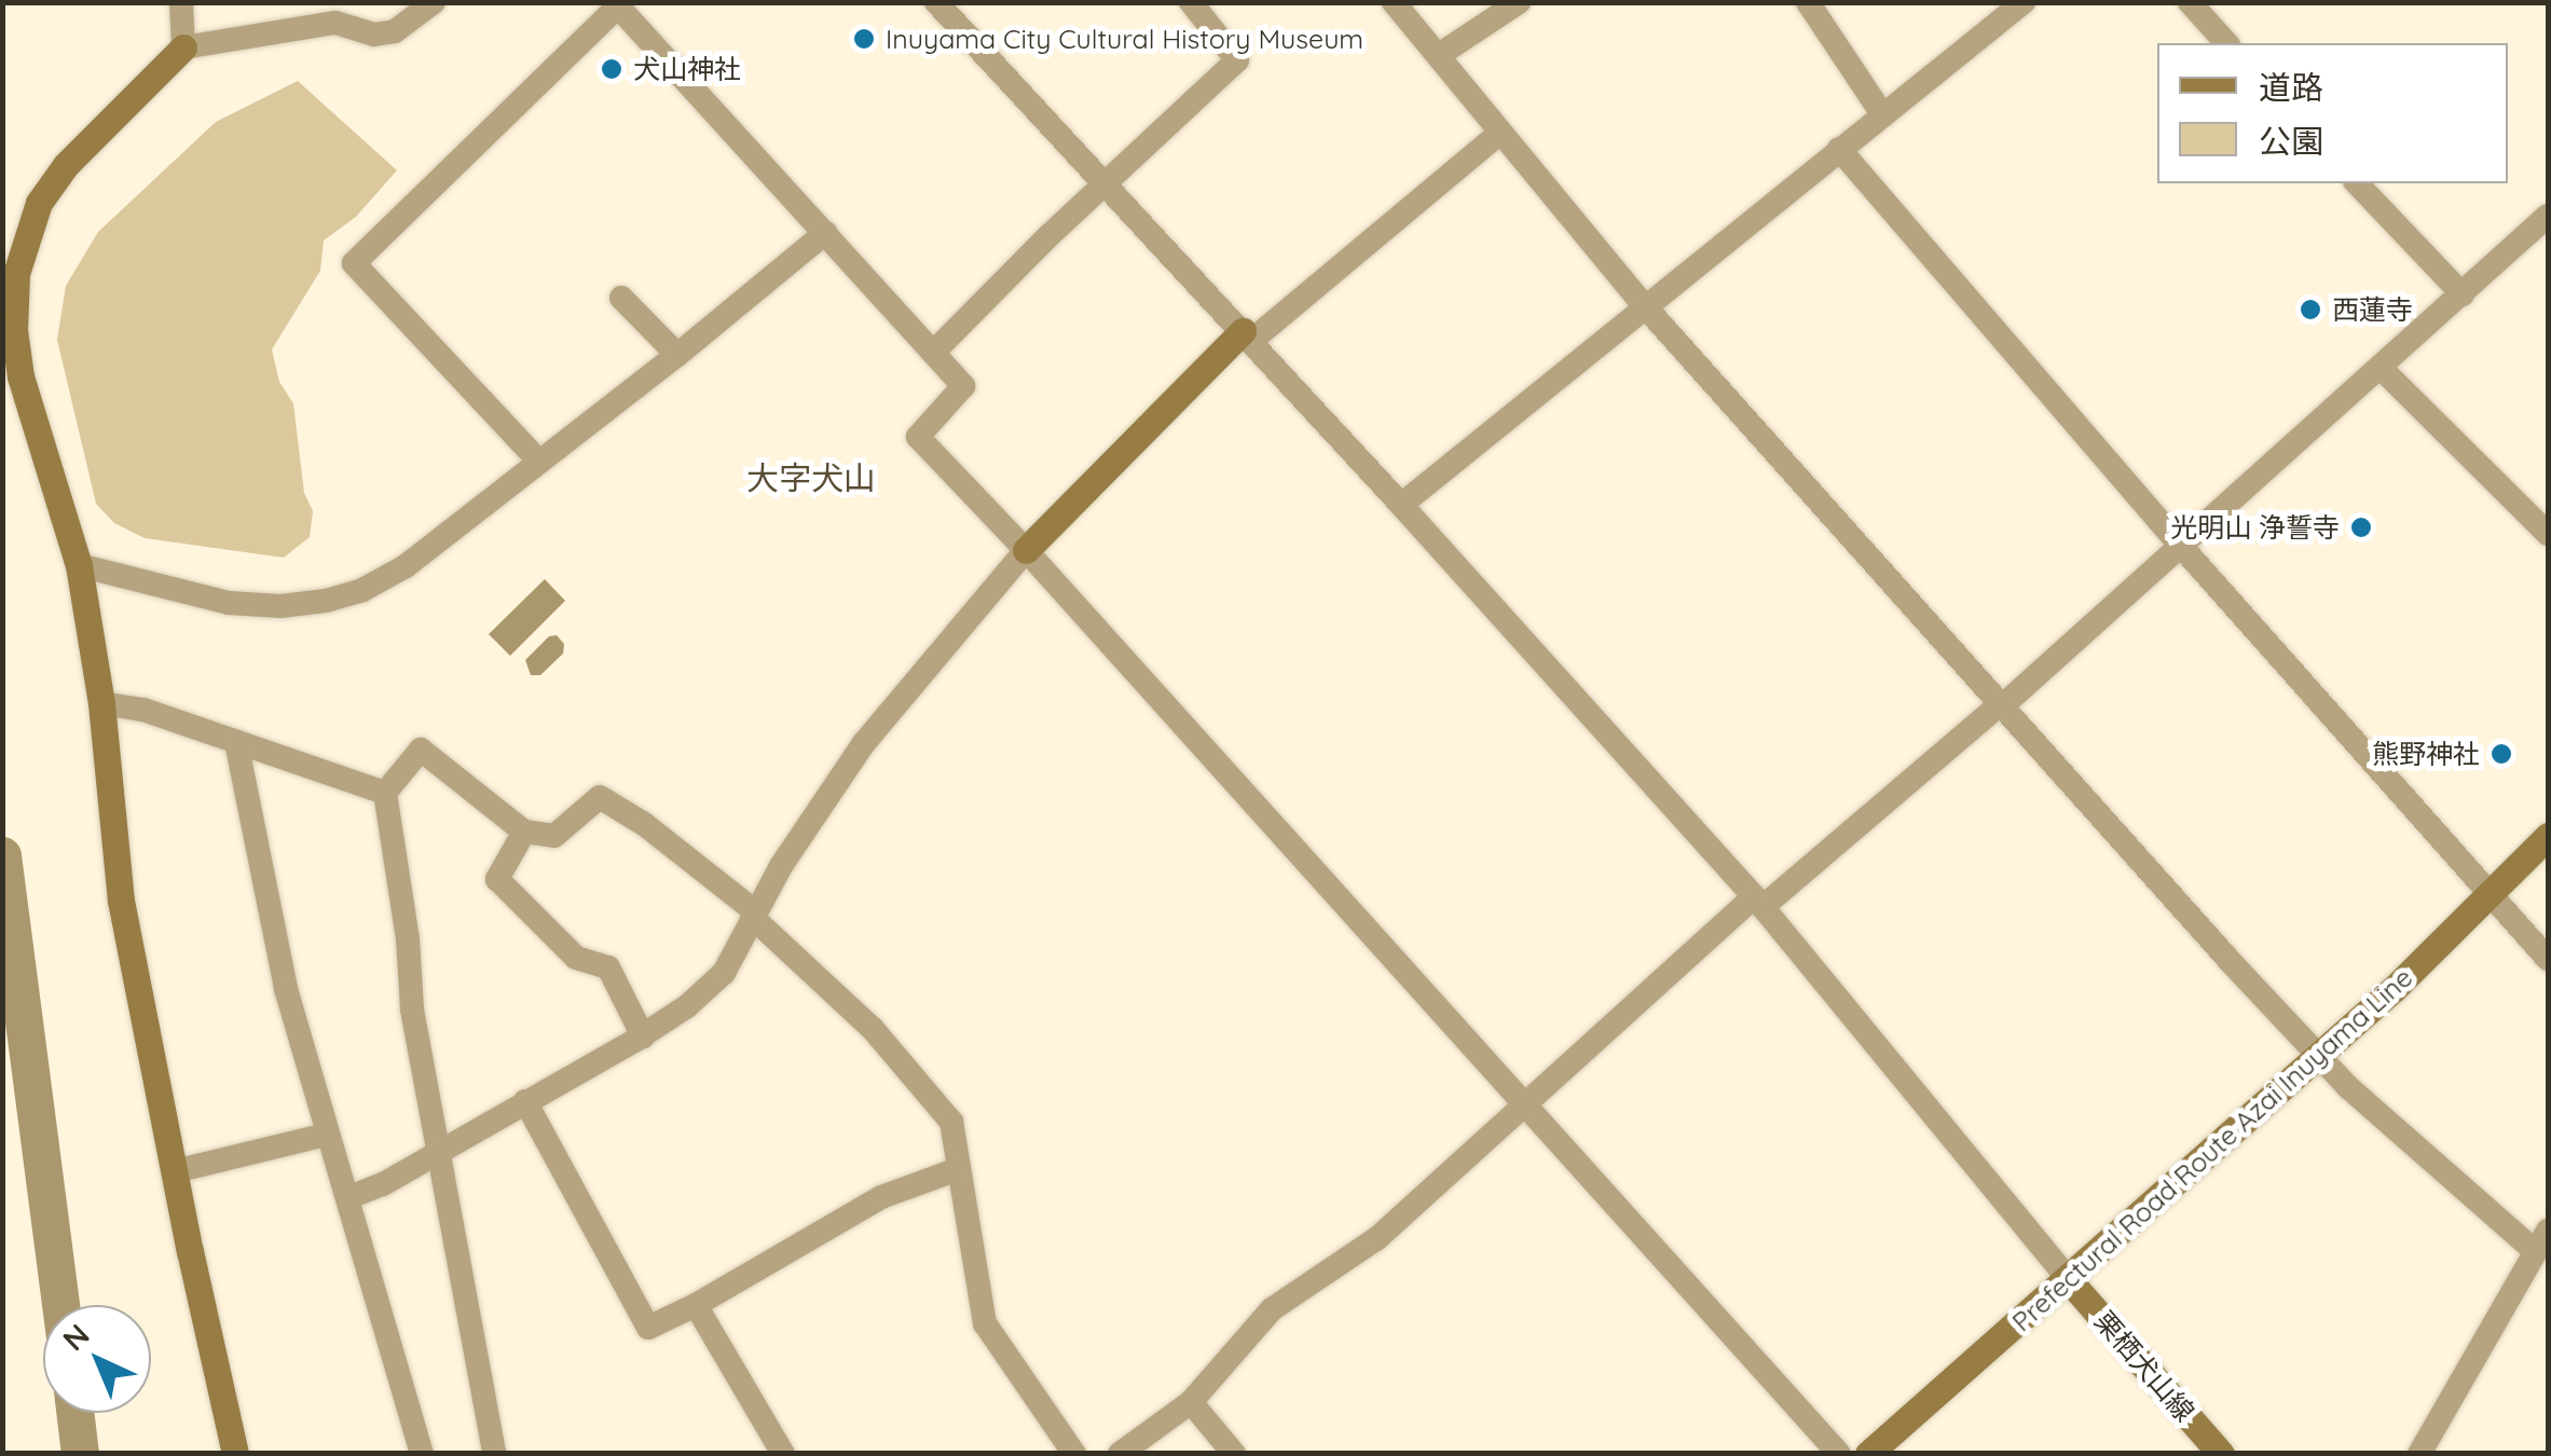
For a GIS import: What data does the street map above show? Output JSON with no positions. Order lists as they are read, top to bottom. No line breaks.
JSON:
{"streets":{"street":["Prefectural Road Route Azai Inuyama Line","栗栖犬山線"]},"crossings":[["Prefectural Road Route Azai Inuyama Line","栗栖犬山線"]],"districts":["大字犬山"],"places":["Inuyama City Cultural History Museum","犬山神社","西蓮寺","光明山 浄誓寺","熊野神社"],"legend":["道路","公園"],"north":"top left"}
